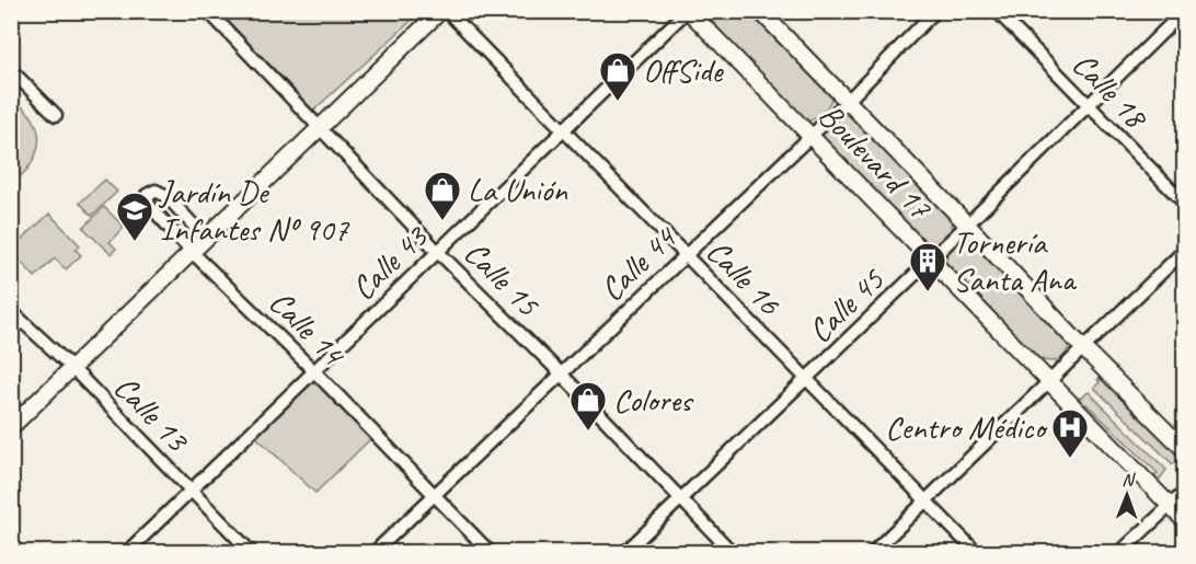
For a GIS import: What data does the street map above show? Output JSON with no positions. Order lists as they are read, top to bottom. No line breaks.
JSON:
{"streets":{"main road":["Boulevard 17"],"street":["Calle 18","Calle 43","Calle 44","Calle 16","Calle 15","Calle 45","Calle 14","Calle 13"]},"crossings":[["Calle 18","Calle 45"],["Boulevard 17","Calle 43"],["Boulevard 17","Calle 44"],["Boulevard 17","Calle 45"],["Calle 43","Calle 16"],["Calle 43","Calle 15"],["Calle 43","Calle 14"],["Calle 43","Calle 13"],["Calle 44","Calle 16"],["Calle 44","Calle 15"],["Calle 44","Calle 14"],["Calle 16","Calle 45"],["Calle 15","Calle 45"]],"places":{"shop":["OffSide","La Unión","Colores"],"school or university":["Jardín De Infantes Nº 907"],"building":["Tornería Santa Ana"],"hospital":["Centro Médico"]},"north":"top"}
